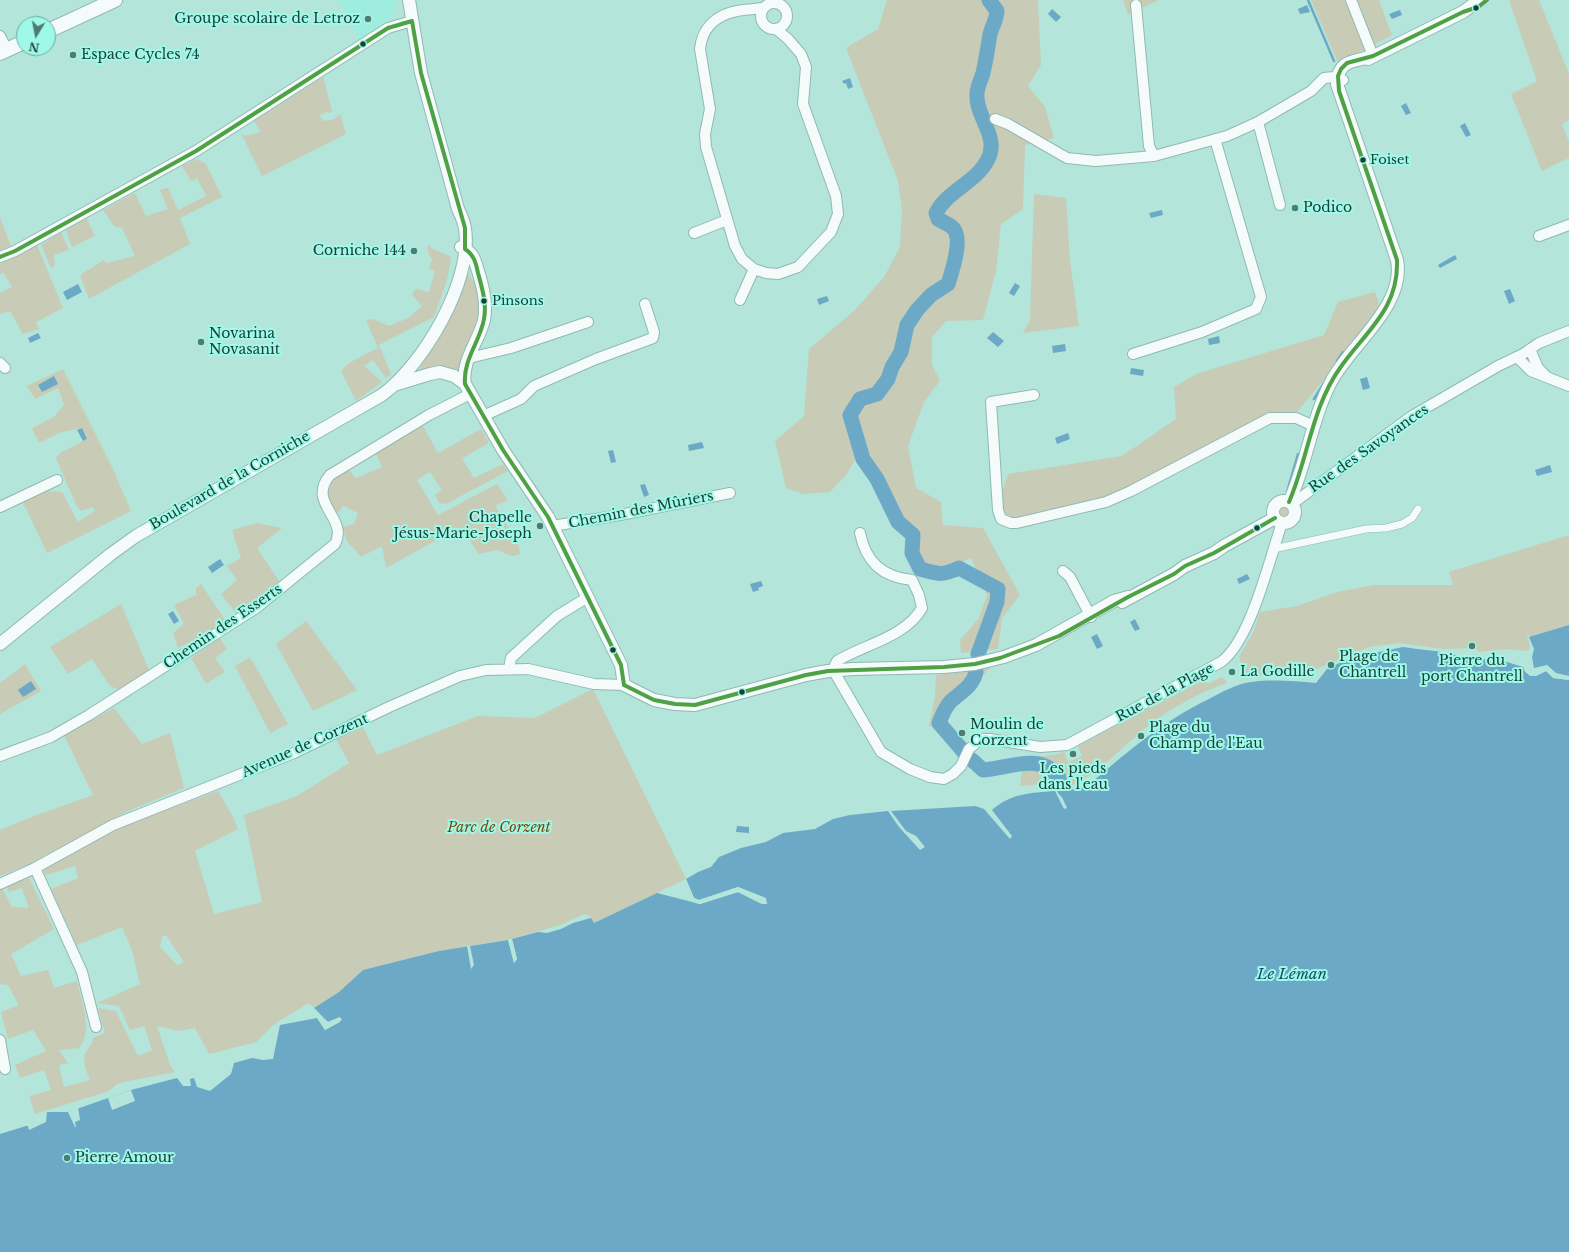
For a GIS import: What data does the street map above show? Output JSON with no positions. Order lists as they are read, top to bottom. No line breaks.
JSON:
{"streets":{"street":["Rue des Savoyances","Boulevard de la Corniche","Chemin des Mûriers","Chemin des Esserts","Rue de la Plage","Avenue de Corzent"]},"crossings":[["Rue des Savoyances","Rue de la Plage"],["Boulevard de la Corniche","Chemin des Esserts"]],"water":["Le Léman"],"parks":["Parc de Corzent"],"places":["Groupe scolaire de Letroz","Espace Cycles 74","Foiset","Podico","Corniche 144","Pinsons","Novarina Novasanit","Chapelle Jésus-Marie-Joseph","Pierre du port Chantrell","Plage de Chantrell","La Godille","Moulin de Corzent","Plage du Champ de l'Eau","Les pieds dans l'eau","Pierre Amour"],"north":"bottom"}
